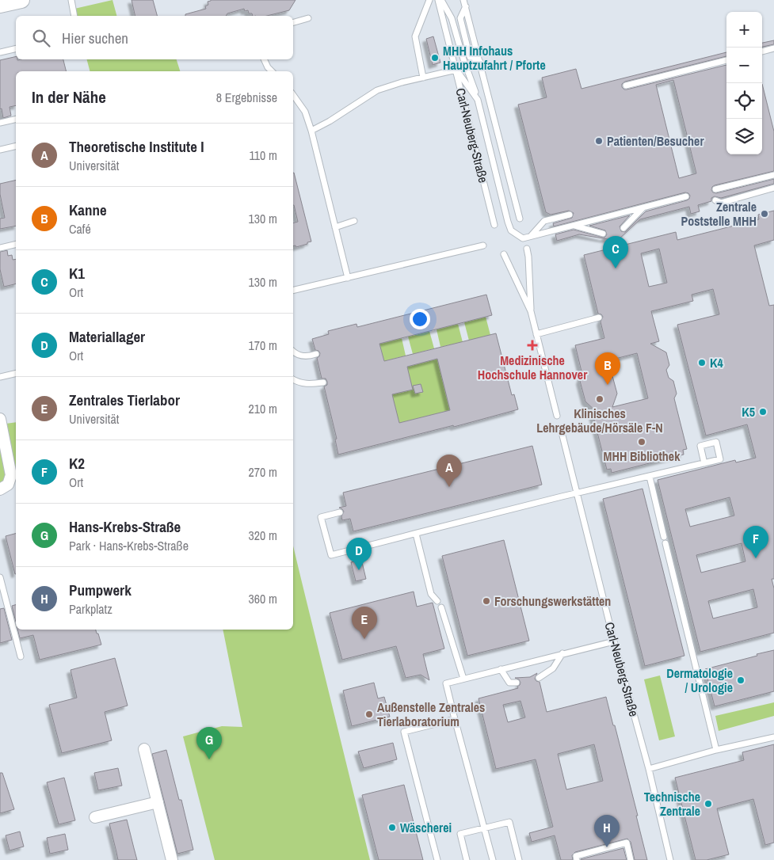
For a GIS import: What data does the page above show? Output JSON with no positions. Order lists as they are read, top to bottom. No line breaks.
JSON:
{"streets":{"lane":["Carl-Neuberg-Straße"]},"places":{"other":["MHH Infohaus Hauptzufahrt / Pforte","Patienten/Besucher","Zentrale Poststelle MHH","K4","Klinisches Lehrgebäude/Hörsäle F-N","K5","MHH Bibliothek","Forschungswerkstätten","Dermatologie / Urologie","Außenstelle Zentrales Tierlaboratorium","Technische Zentrale","Wäscherei"],"health":["Medizinische Hochschule Hannover"]},"page":{"map_buttons":["+","−"],"search":"Hier suchen","heading":["In der Nähe","8 Ergebnisse"],"list":[{"mark":"A","name":"Theoretische Institute I","note":"Universität","value":"110 m"},{"mark":"B","name":"Kanne","note":"Café","value":"130 m"},{"mark":"C","name":"K1","note":"Ort","value":"130 m"},{"mark":"D","name":"Materiallager","note":"Ort","value":"170 m"},{"mark":"E","name":"Zentrales Tierlabor","note":"Universität","value":"210 m"},{"mark":"F","name":"K2","note":"Ort","value":"270 m"},{"mark":"G","name":"Hans-Krebs-Straße","note":"Park · Hans-Krebs-Straße","value":"320 m"},{"mark":"H","name":"Pumpwerk","note":"Parkplatz","value":"360 m"}],"pins":["C","B","A","F","D","E","G","H"]}}
